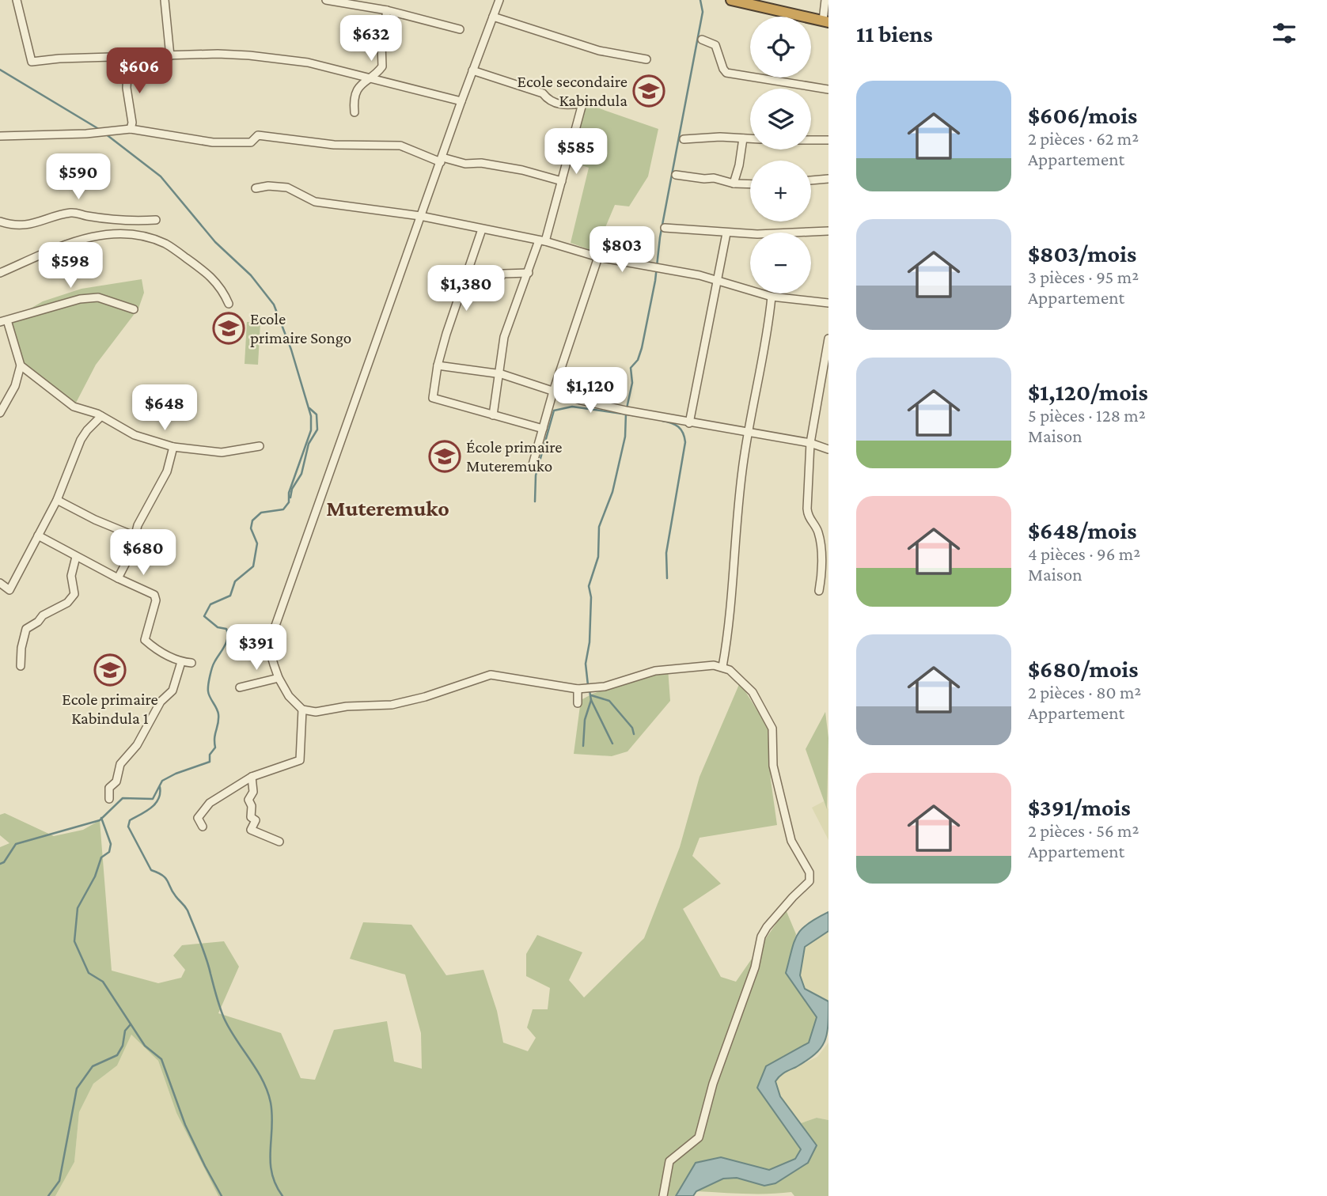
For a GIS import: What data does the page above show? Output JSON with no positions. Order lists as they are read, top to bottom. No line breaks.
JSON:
{"districts":["Muteremuko"],"places":{"school or university":["Ecole secondaire Kabindula","Ecole primaire Songo","École primaire Muteremuko","Ecole primaire Kabindula 1"]},"page":{"heading":"11 biens","price":["$632","$606","$585","$590","$803","$598","$1,380","$1,120","$648","$680","$391"],"map_buttons":["+","−"],"list":[{"name":"$606/mois","note":"2 pièces · 62 m² · Appartement"},{"name":"$803/mois","note":"3 pièces · 95 m² · Appartement"},{"name":"$1,120/mois","note":"5 pièces · 128 m² · Maison"},{"name":"$648/mois","note":"4 pièces · 96 m² · Maison"},{"name":"$680/mois","note":"2 pièces · 80 m² · Appartement"},{"name":"$391/mois","note":"2 pièces · 56 m² · Appartement"}]}}
